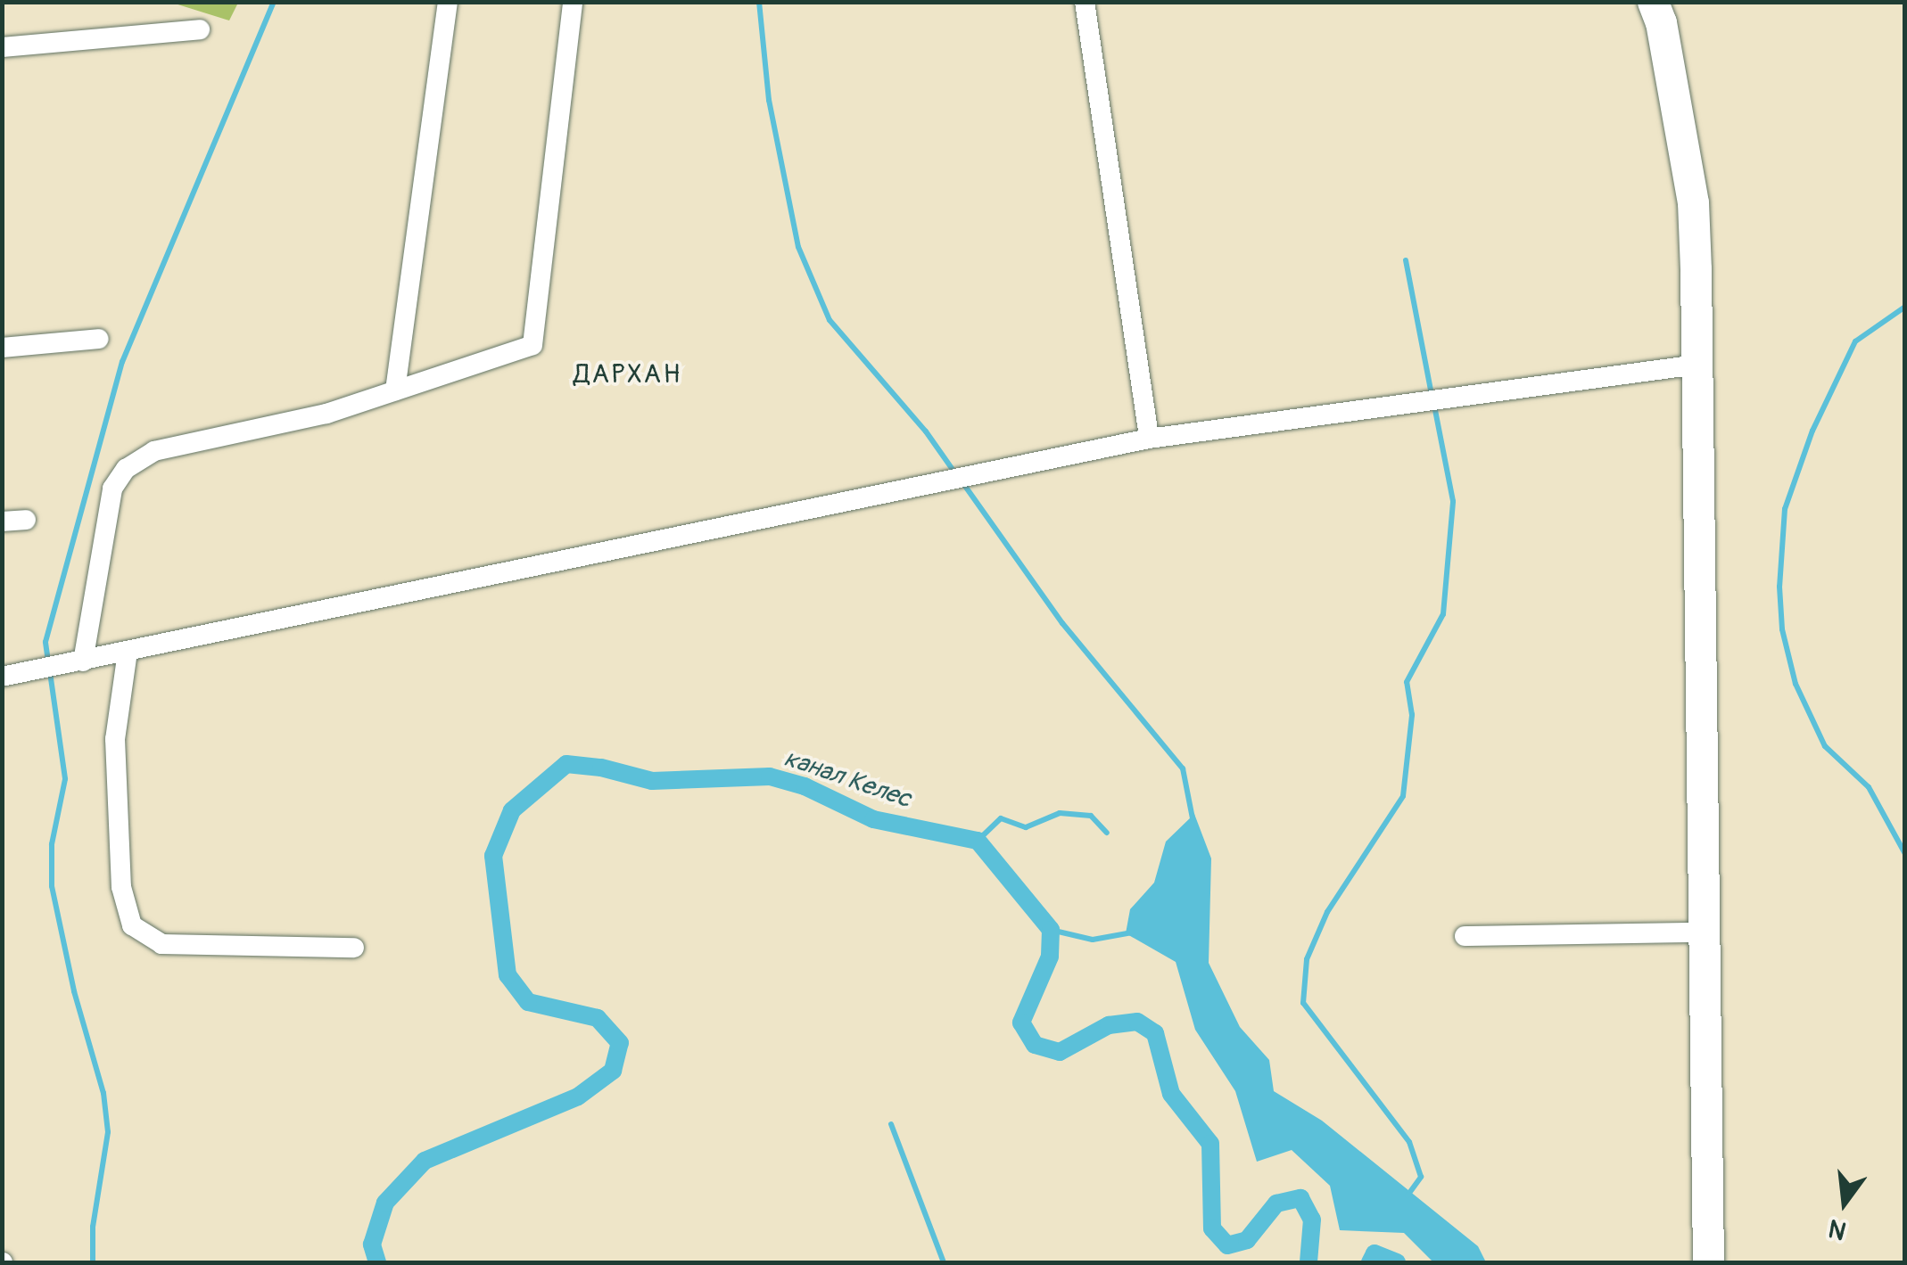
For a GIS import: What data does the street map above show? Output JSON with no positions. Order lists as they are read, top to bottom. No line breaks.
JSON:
{"districts":["ДАРХАН"],"water":["канал Келес"],"north":"bottom"}
